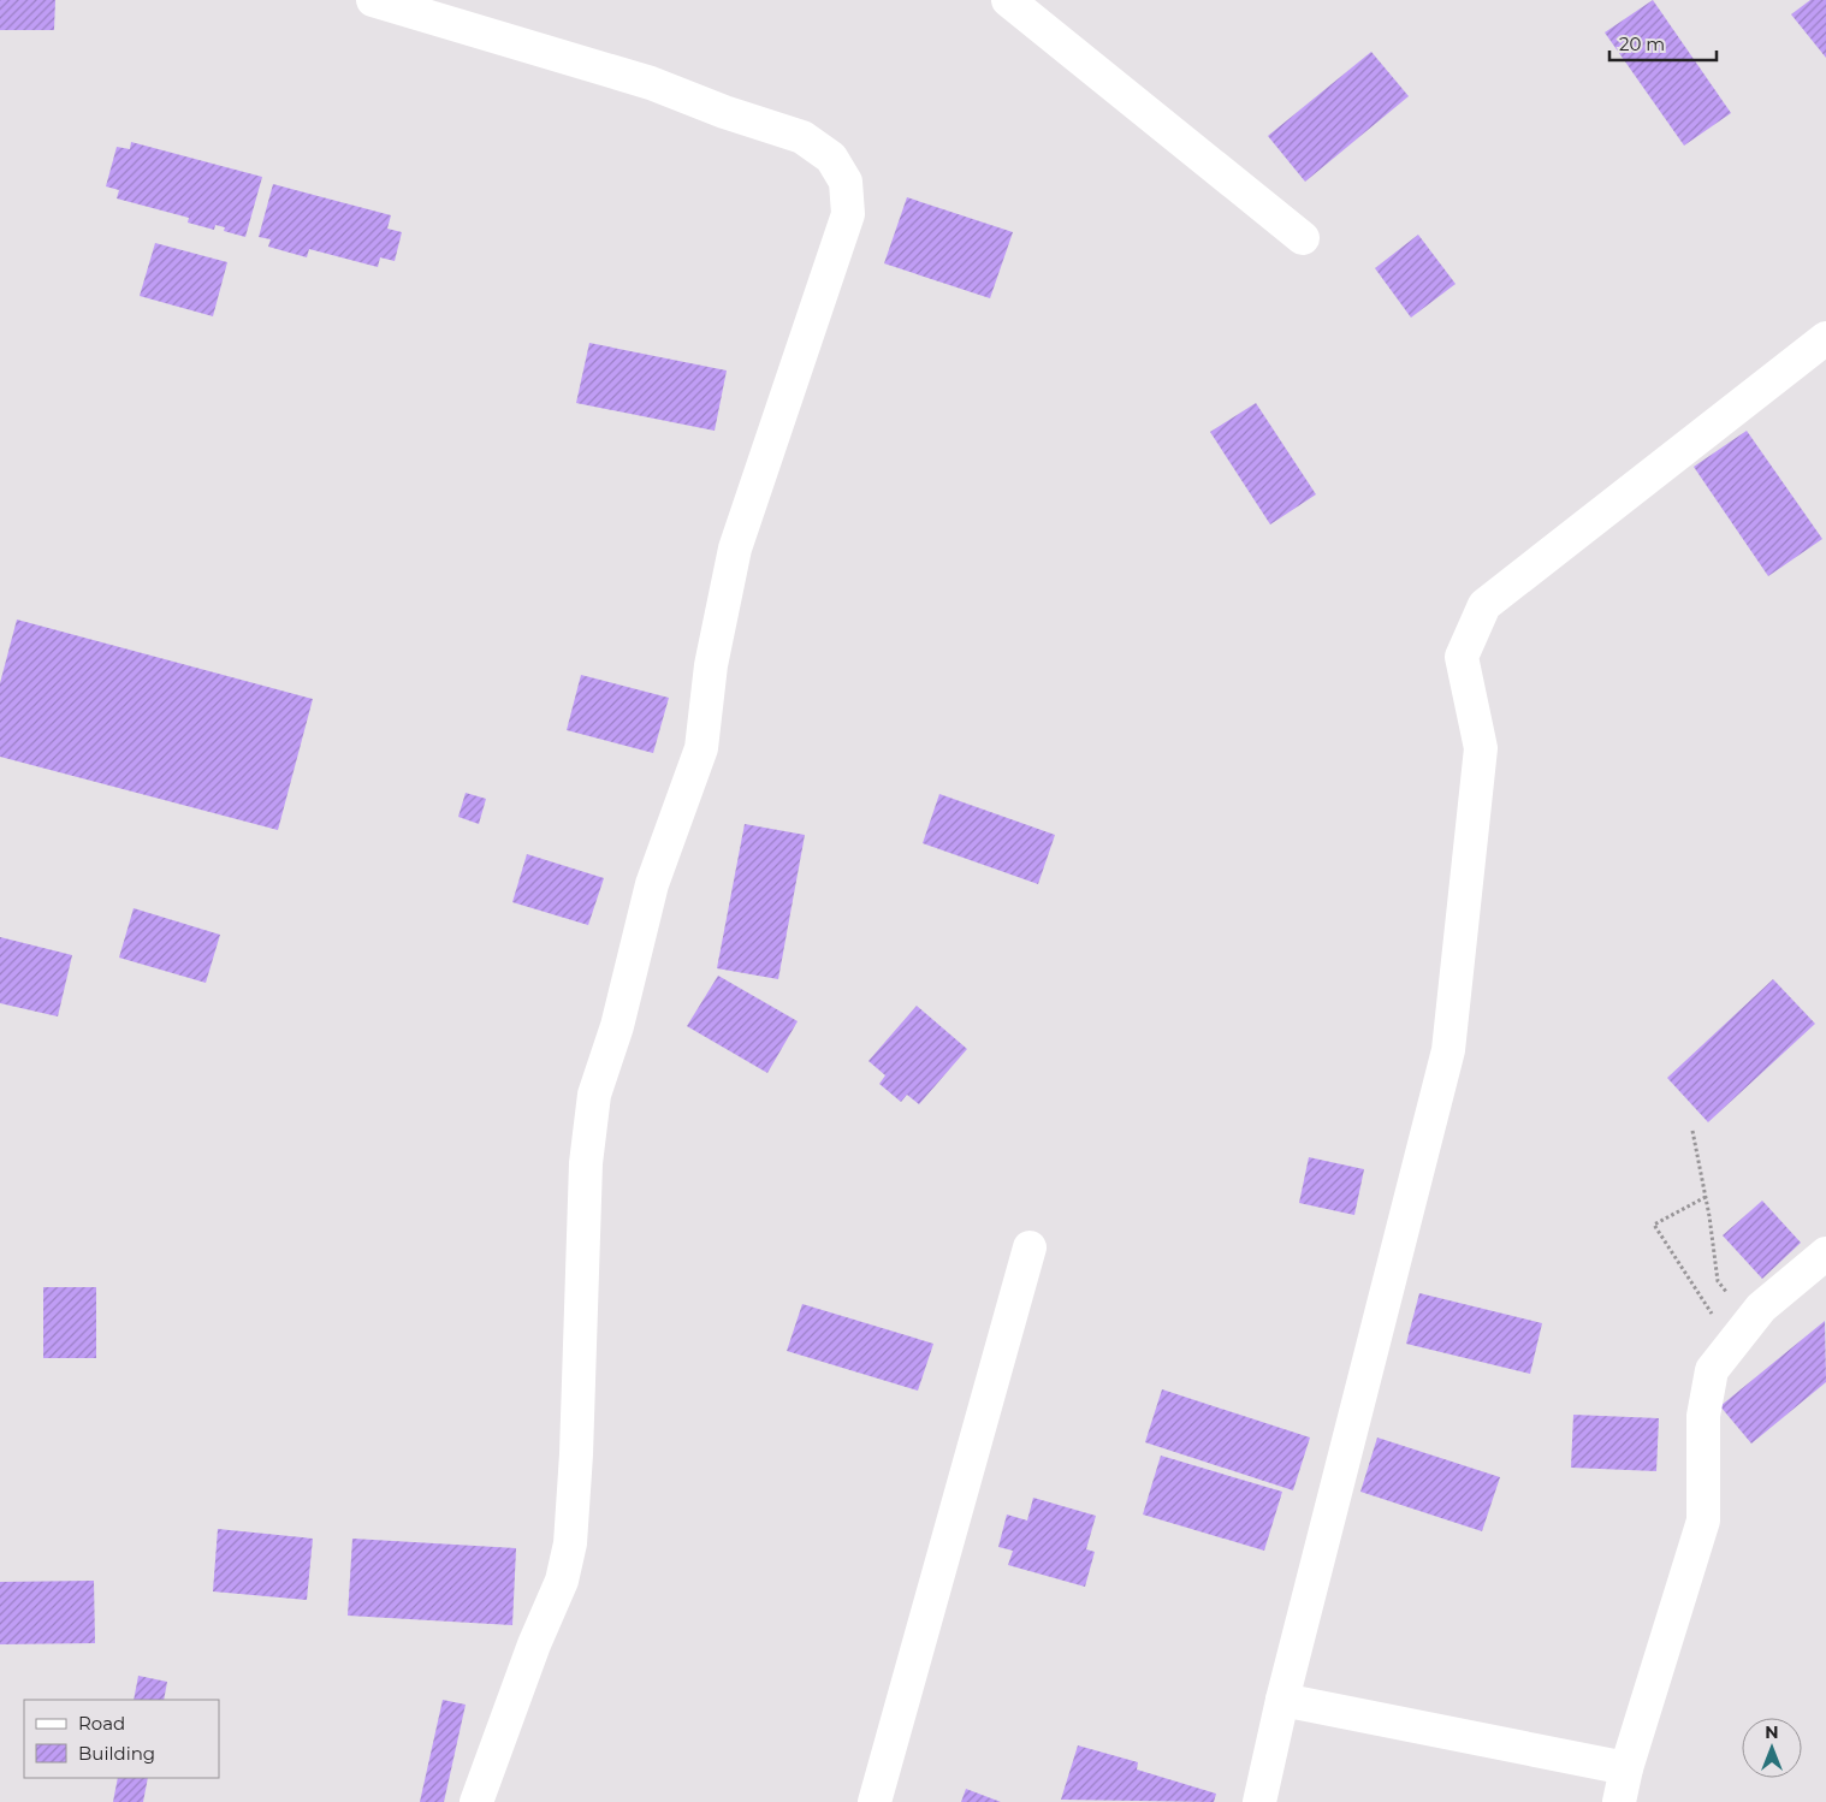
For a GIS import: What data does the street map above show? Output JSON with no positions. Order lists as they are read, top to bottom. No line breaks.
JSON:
{"legend":["Road","Building"],"scale_bar":"20 m","north":"top"}
